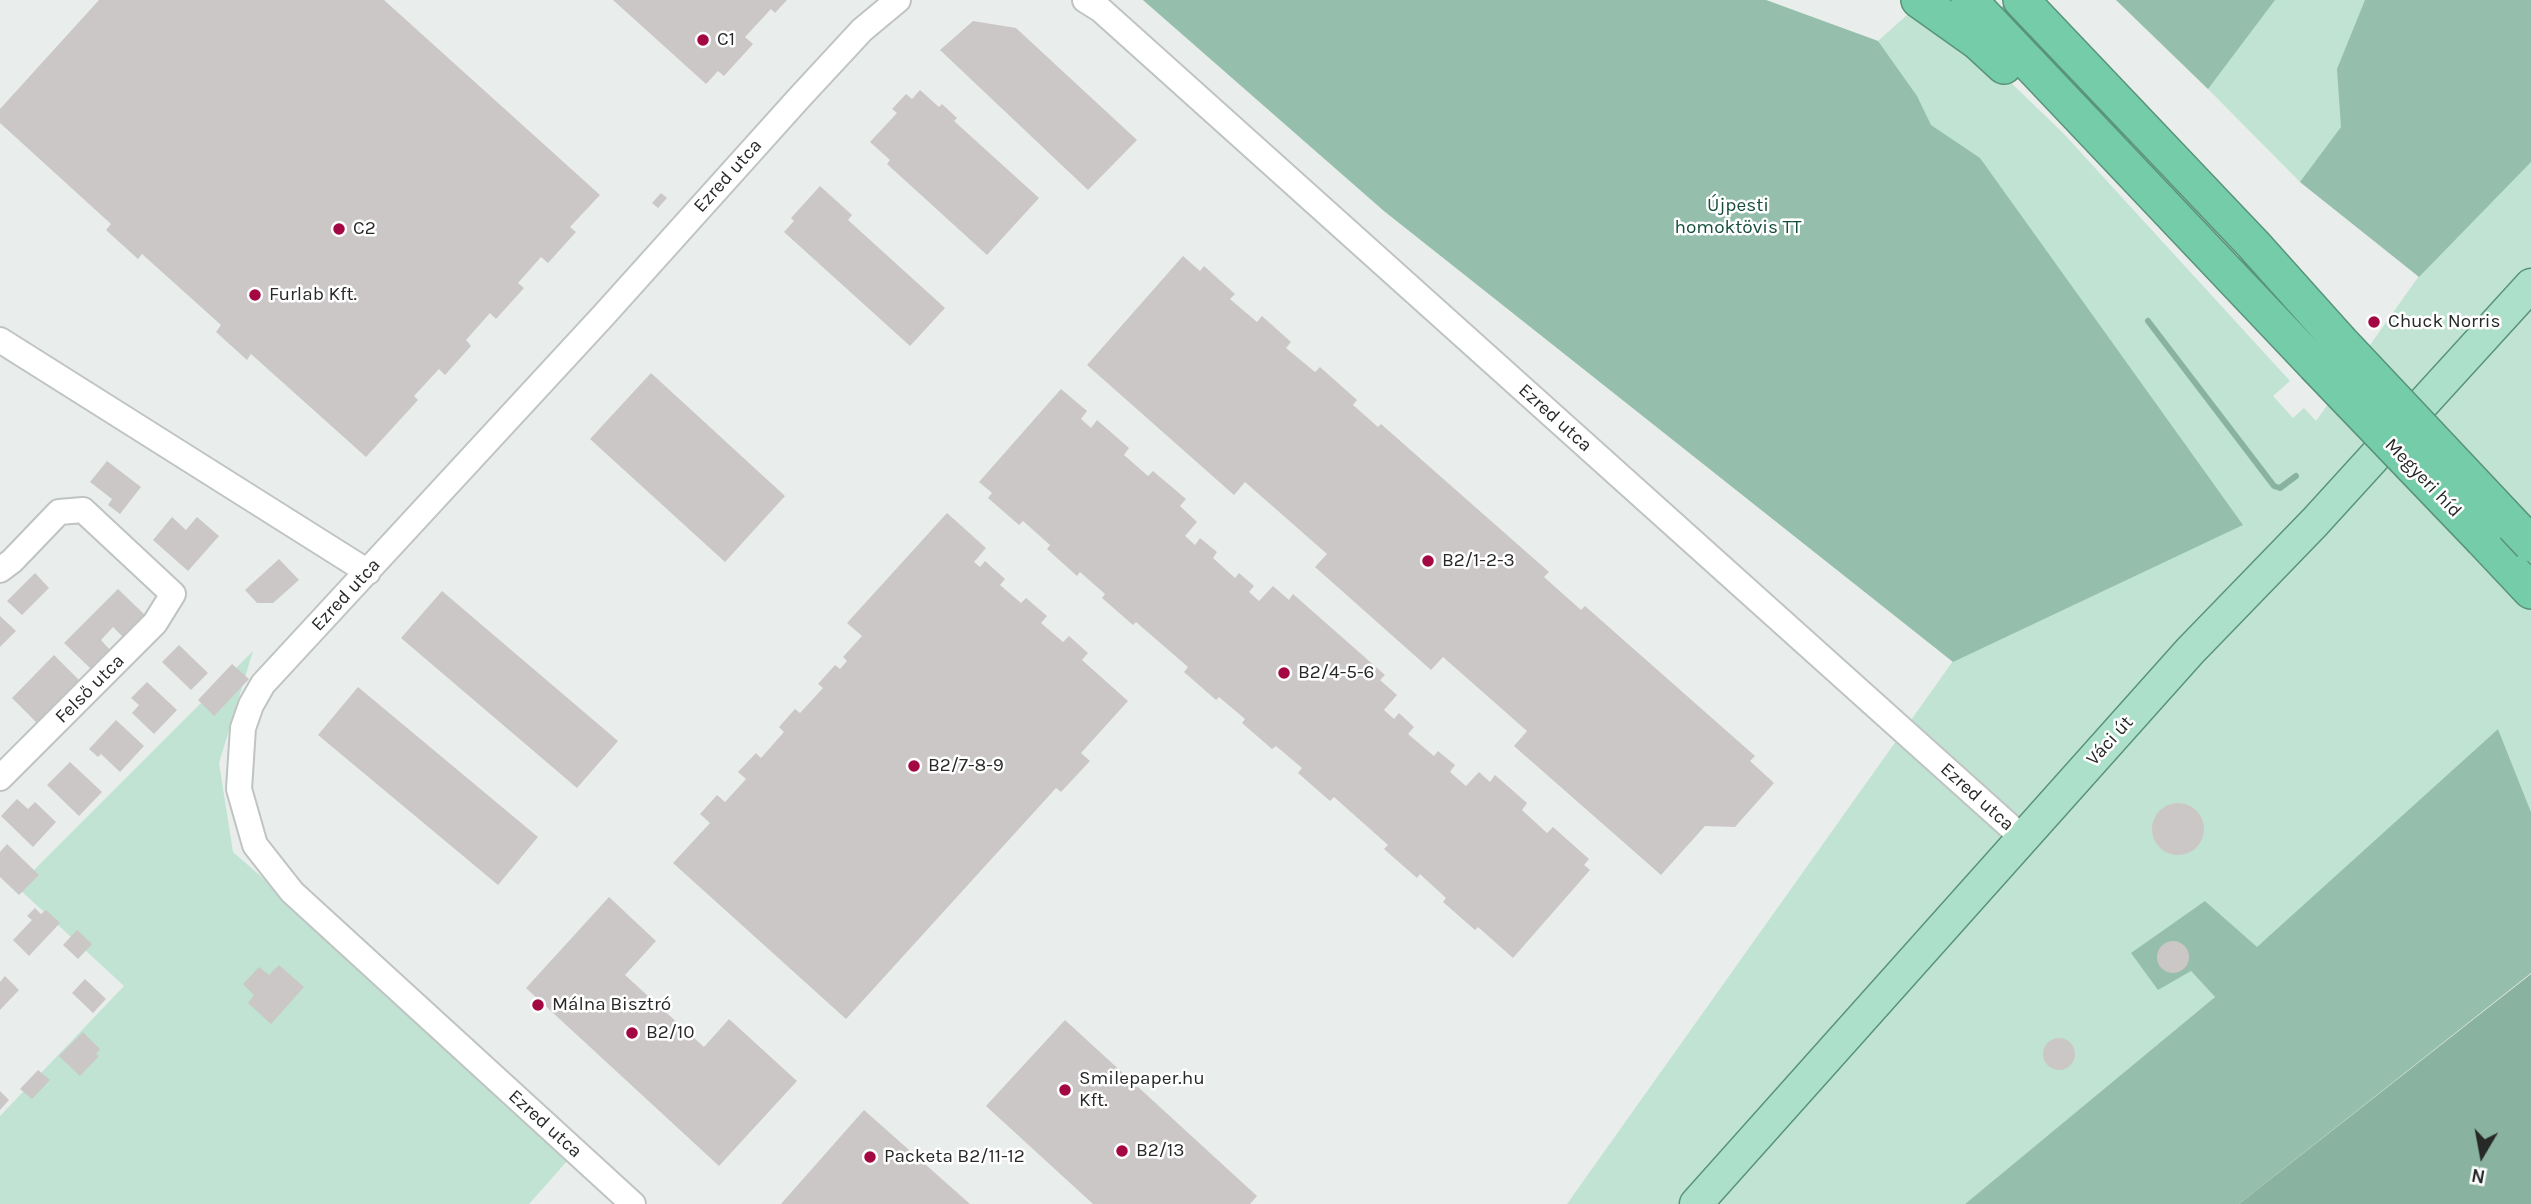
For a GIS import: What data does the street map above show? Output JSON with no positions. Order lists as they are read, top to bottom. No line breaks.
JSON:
{"streets":{"highway":["Megyeri híd"],"main road":["Váci út"],"street":["Ezred utca","Felső utca"]},"crossings":[["Ezred utca","Váci út"]],"parks":["Újpesti homoktövis TT"],"places":["C1","C2","Furlab Kft.","Chuck Norris","B2/1-2-3","B2/4-5-6","B2/7-8-9","Málna Bisztró","B2/10","Smilepaper.hu Kft.","B2/13","Packeta B2/11-12"],"north":"bottom"}
